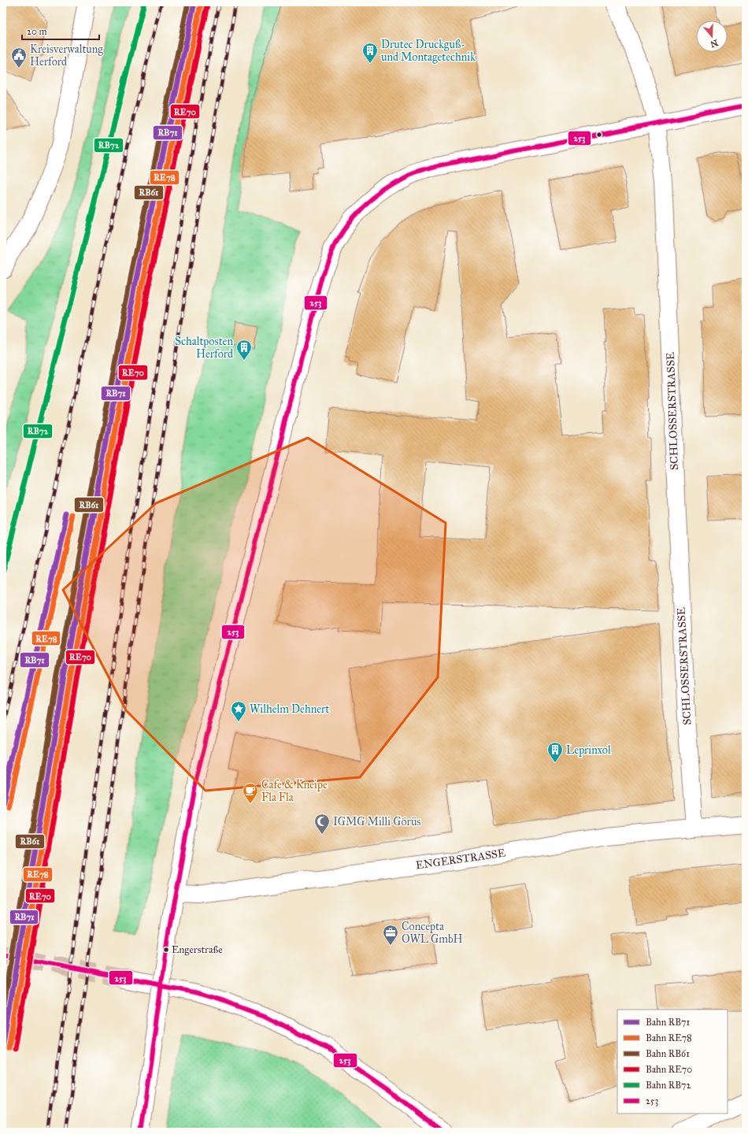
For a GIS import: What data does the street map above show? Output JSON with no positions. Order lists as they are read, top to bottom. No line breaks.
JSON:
{"streets":{"main road":["SCHLOSSERSTRASSE","ENGERSTRASSE"]},"crossings":[["SCHLOSSERSTRASSE","ENGERSTRASSE"]],"places":{"building":["Drutec Druckguß- und Montagetechnik","Schaltposten Herford","Leprinxol"],"public building":["Kreisverwaltung Herford"],"place":["Wilhelm Dehnert"],"cafe":["Cafe & Kneipe Fla Fla"],"mosque":["IGMG Milli Görüs"],"office":["Concepta OWL GmbH"],"other":["Engerstraße"]},"lines":["rail line RB71","rail line RB61","rail line RB72","rail line RE78","rail line RE70","transit line 253"],"legend":["Bahn RB71","Bahn RE78","Bahn RB61","Bahn RE70","Bahn RB72","253"],"scale_bar":"20 m","north":"bottom"}
